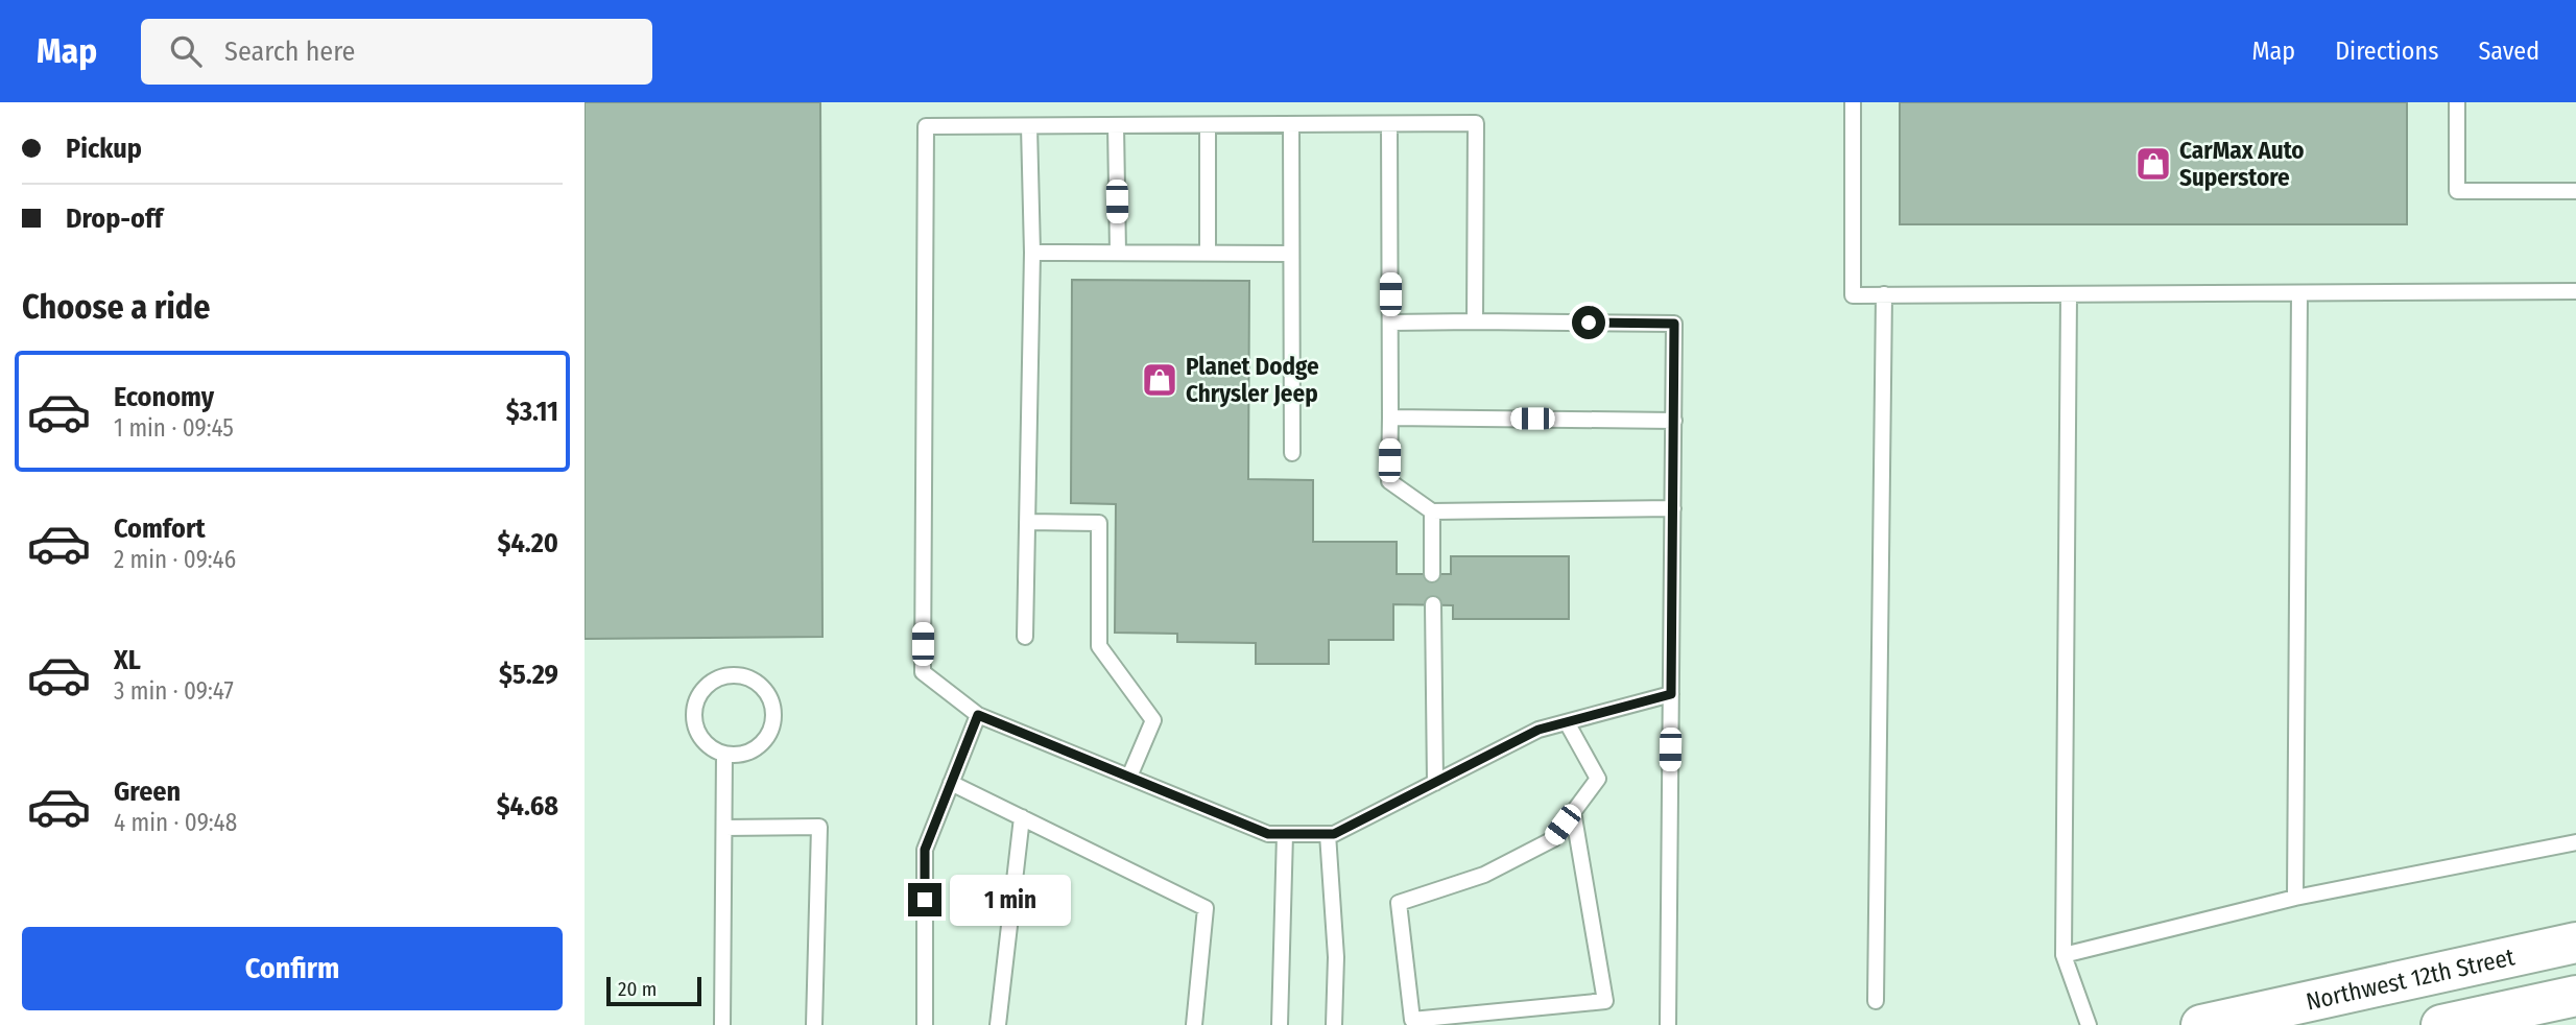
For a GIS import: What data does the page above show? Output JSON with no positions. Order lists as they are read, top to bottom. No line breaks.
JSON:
{"streets":{"main road":["Northwest 12th Street"]},"places":{"shop":["CarMax Auto Superstore","Planet Dodge Chrysler Jeep"]},"scale_bar":"20 m","page":{"header":"Map","search":"Search here","nav":["Map","Directions","Saved"],"banner":["Pickup","Drop-off"],"heading":"Choose a ride","list":[{"name":"Economy","note":"1 min · 09:45","value":"$3.11"},{"name":"Comfort","note":"2 min · 09:46","value":"$4.20"},{"name":"XL","note":"3 min · 09:47","value":"$5.29"},{"name":"Green","note":"4 min · 09:48","value":"$4.68"}],"bubble":"1 min","buttons":"Confirm","scale":"20 m"}}
